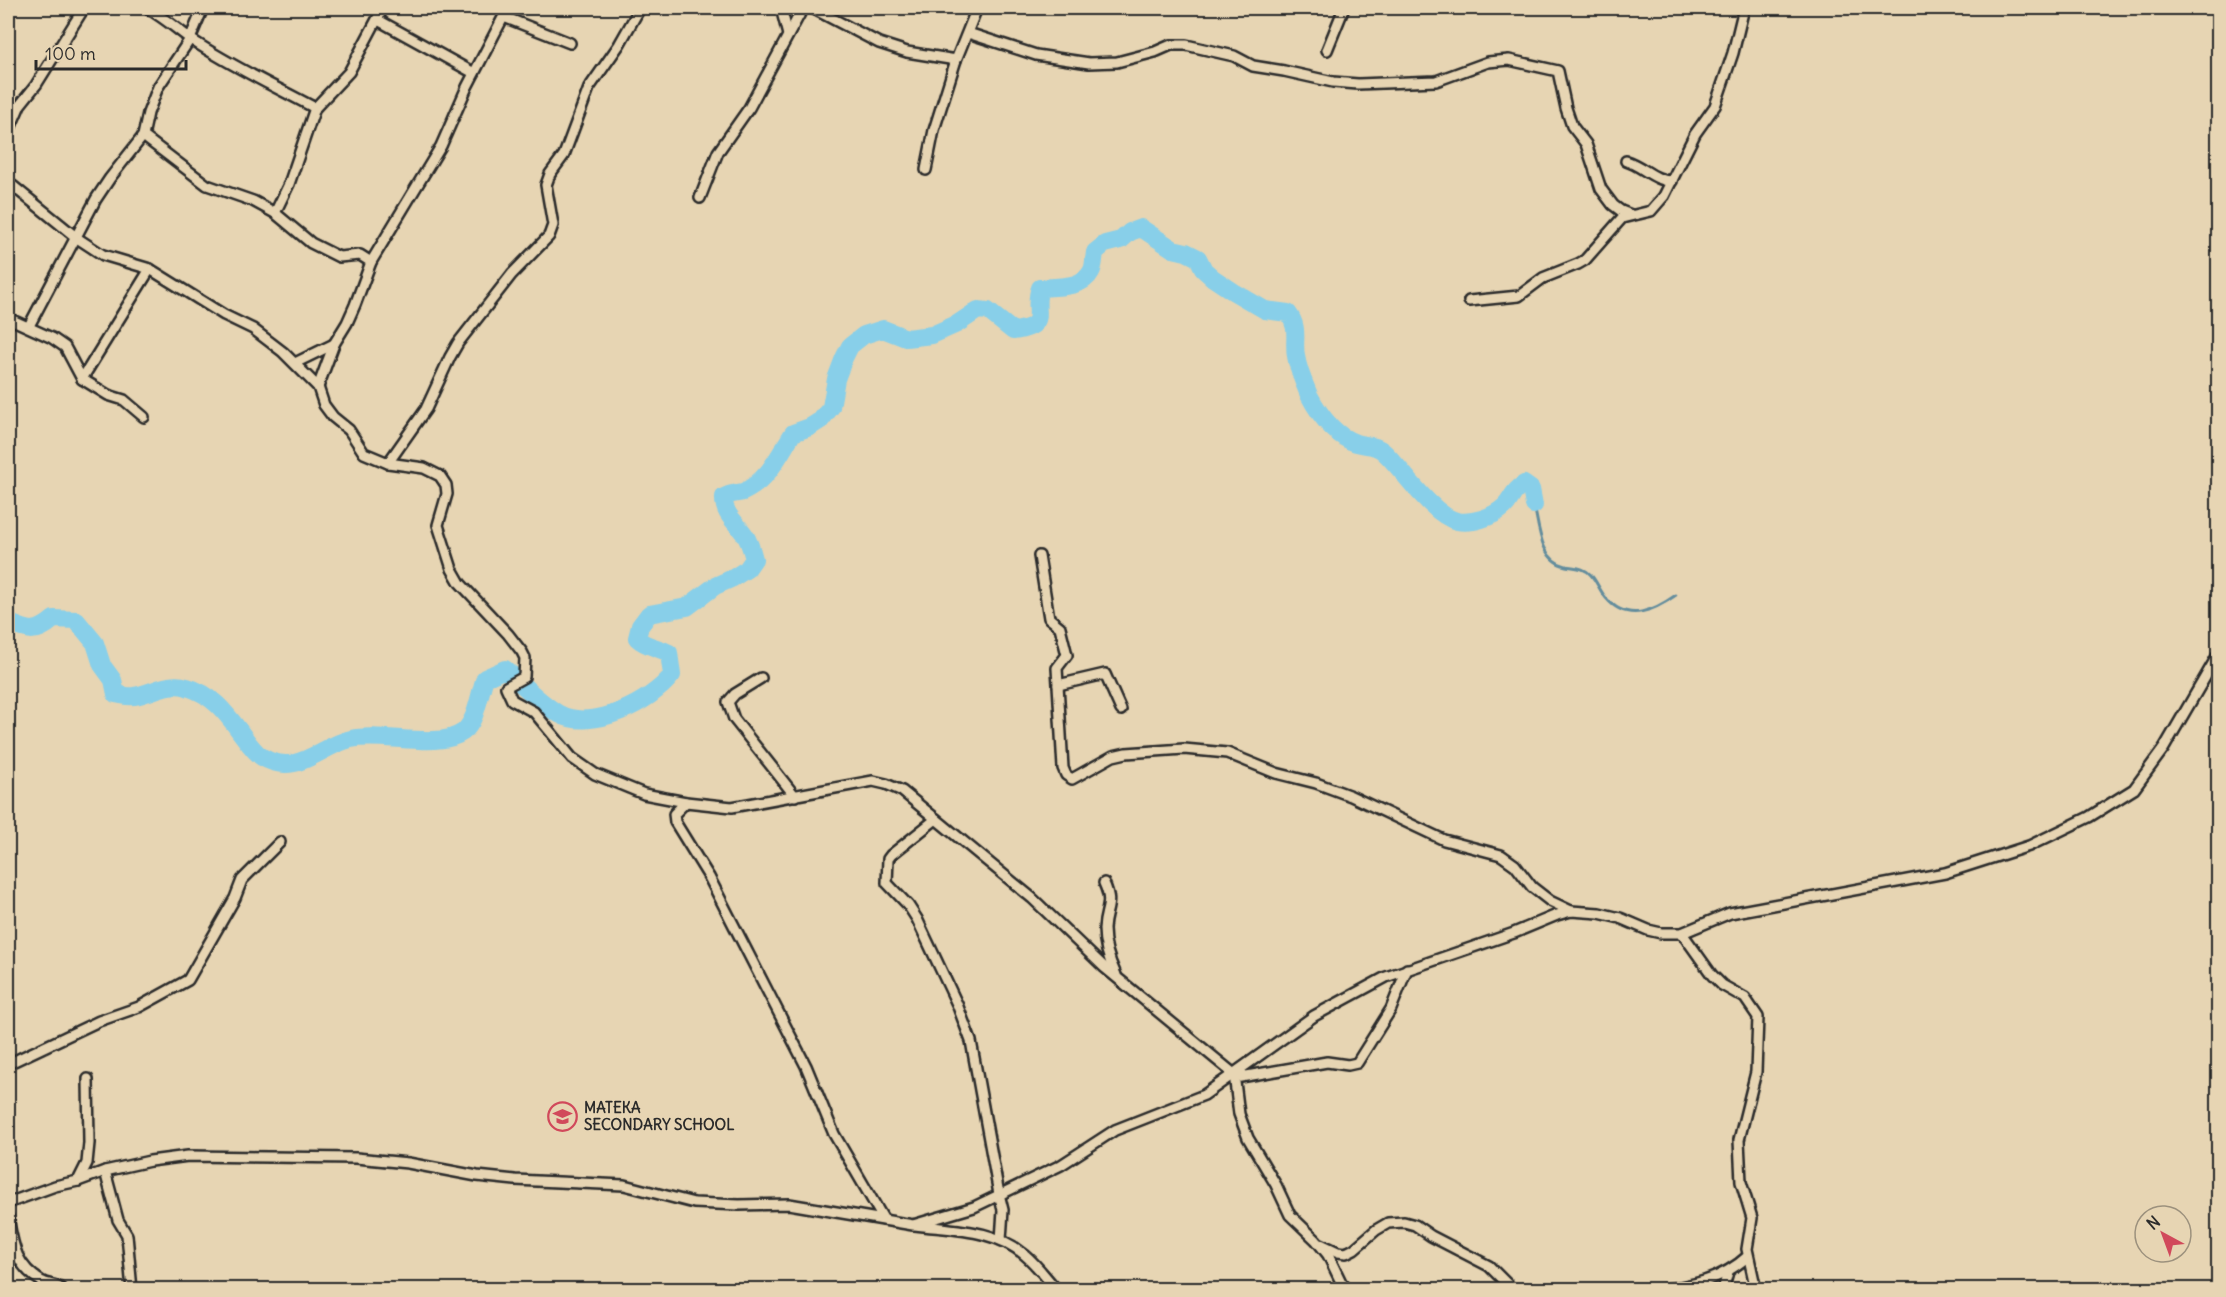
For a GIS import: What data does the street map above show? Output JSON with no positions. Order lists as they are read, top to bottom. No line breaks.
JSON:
{"places":{"school or university":["MATEKA SECONDARY SCHOOL"]},"scale_bar":"100 m","north":"top left"}
